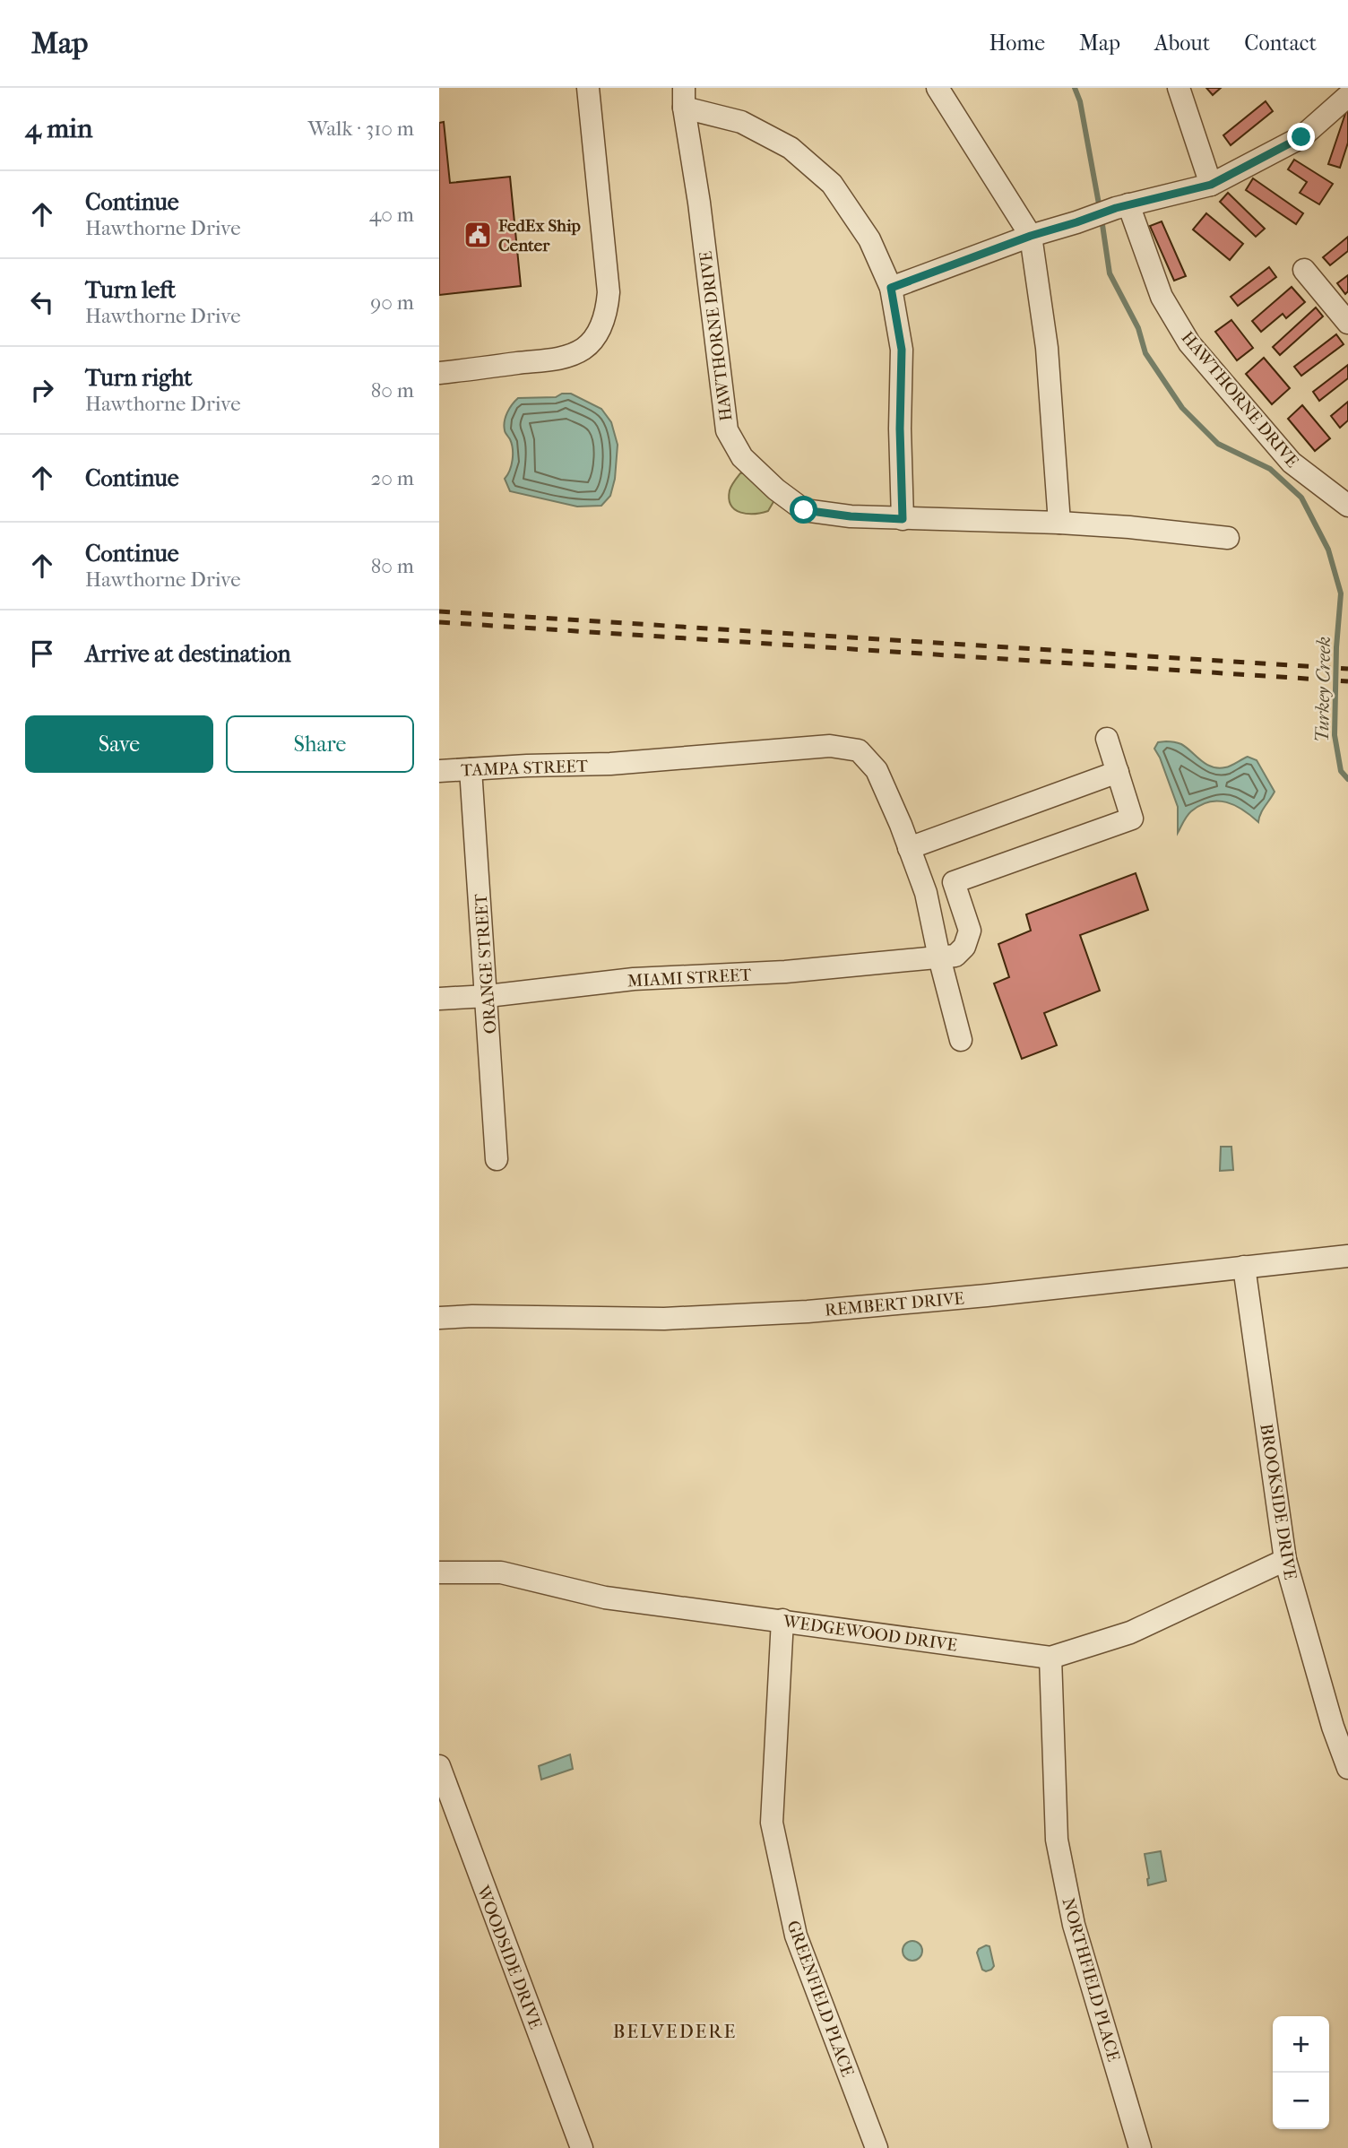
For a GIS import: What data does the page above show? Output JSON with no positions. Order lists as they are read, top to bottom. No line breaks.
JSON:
{"streets":{"street":["HAWTHORNE DRIVE","TAMPA STREET","ORANGE STREET","MIAMI STREET","REMBERT DRIVE","BROOKSIDE DRIVE","WEDGEWOOD DRIVE","WOODSIDE DRIVE","NORTHFIELD PLACE","GREENFIELD PLACE"]},"crossings":[["TAMPA STREET","ORANGE STREET"],["TAMPA STREET","MIAMI STREET"],["ORANGE STREET","MIAMI STREET"],["REMBERT DRIVE","BROOKSIDE DRIVE"],["BROOKSIDE DRIVE","WEDGEWOOD DRIVE"],["WEDGEWOOD DRIVE","NORTHFIELD PLACE"],["WEDGEWOOD DRIVE","GREENFIELD PLACE"]],"districts":["BELVEDERE"],"water":["Turkey Creek"],"places":{"public building":["FedEx Ship Center"]},"page":{"header":"Map","nav":["Home","Map","About","Contact"],"heading":["4 min","Walk · 310 m"],"list":[["Continue","Hawthorne Drive","40 m"],["Turn left","Hawthorne Drive","90 m"],["Turn right","Hawthorne Drive","80 m"],["Continue","20 m"],["Continue","Hawthorne Drive","80 m"],"Arrive at destination"],"buttons":["Save","Share"],"map_buttons":["+","−"]}}
